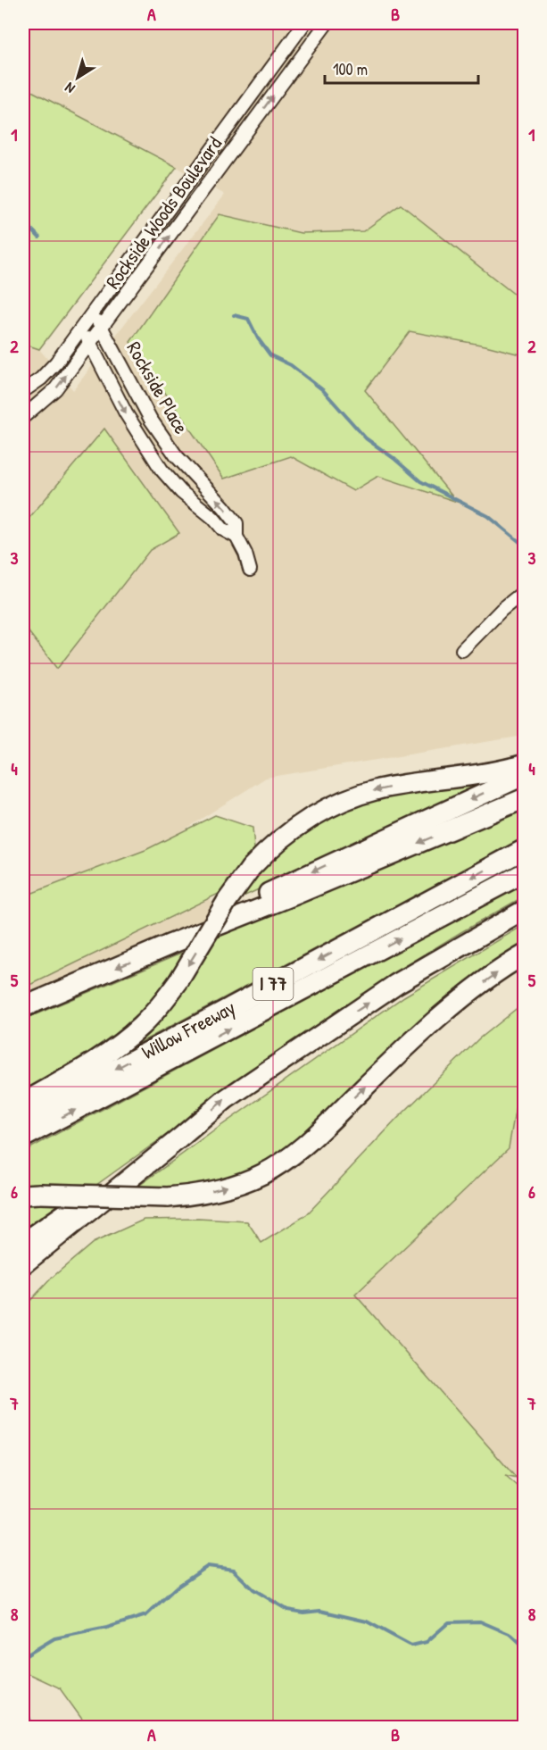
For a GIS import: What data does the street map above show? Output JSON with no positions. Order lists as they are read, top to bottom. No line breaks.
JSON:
{"streets":{"highway":["I 77","Willow Freeway"],"street":["Rockside Woods Boulevard","Rockside Place"]},"crossings":[["Rockside Woods Boulevard","Rockside Place"]],"scale_bar":"100 m","north":"bottom left","grid":{"columns":["A","B"],"rows":["1","2","3","4","5","6","7","8"]}}
